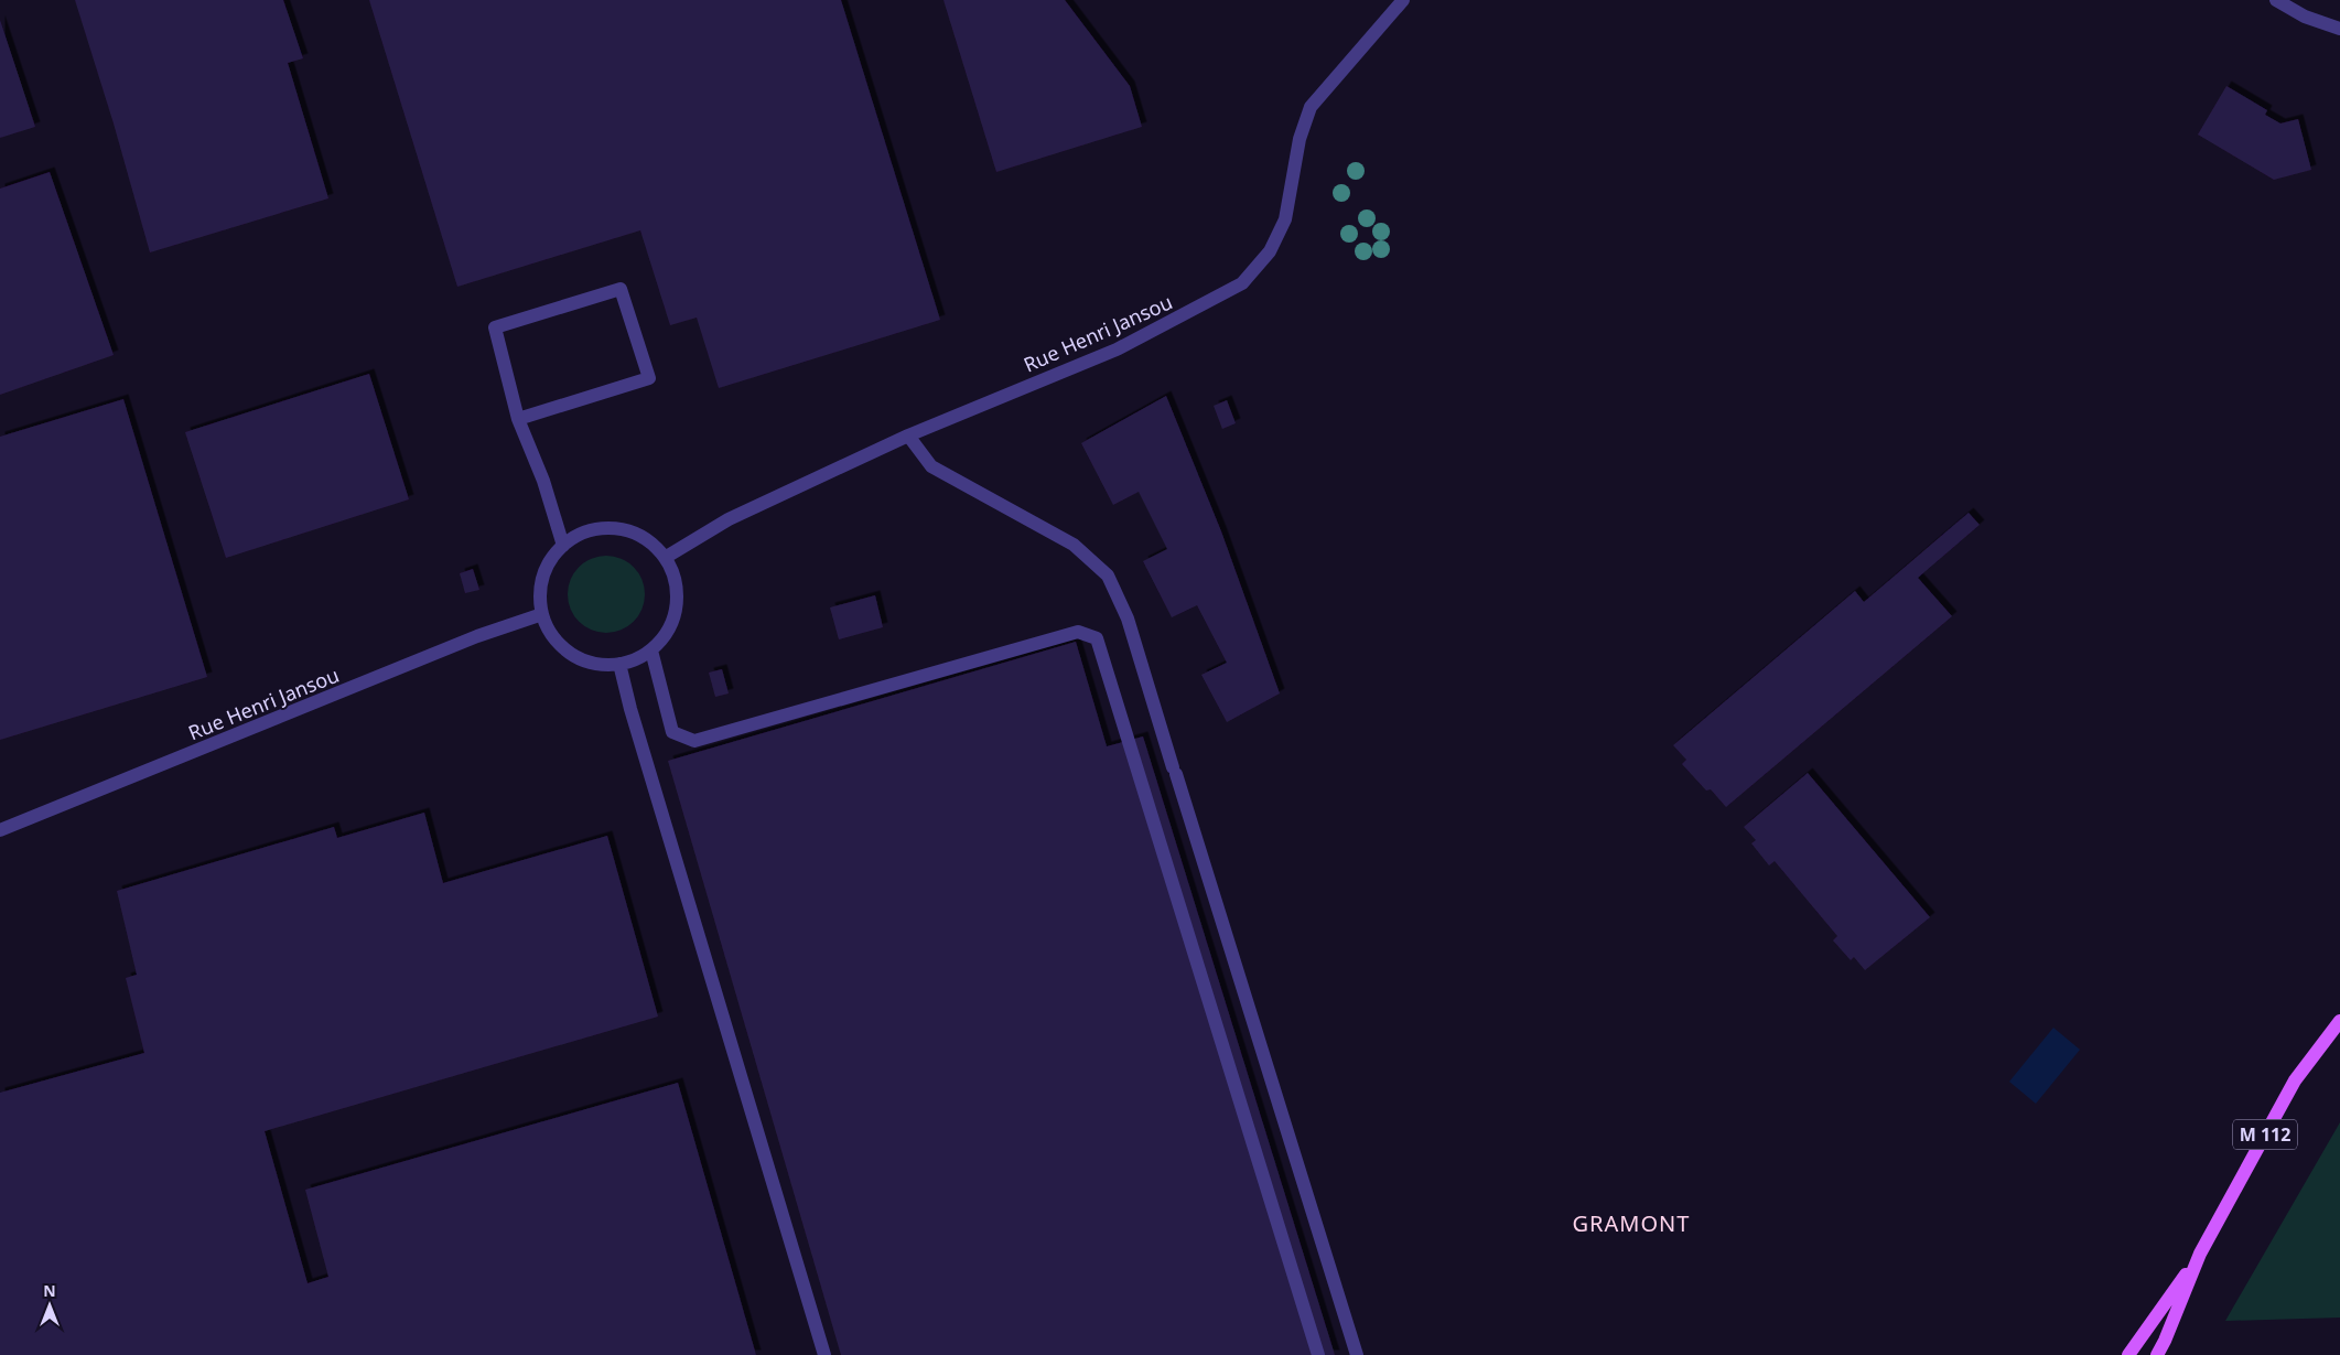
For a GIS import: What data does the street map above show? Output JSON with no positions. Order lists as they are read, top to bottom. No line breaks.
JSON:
{"streets":{"main road":["M 112"],"street":["Rue Henri Jansou"]},"districts":["GRAMONT"],"north":"top"}
